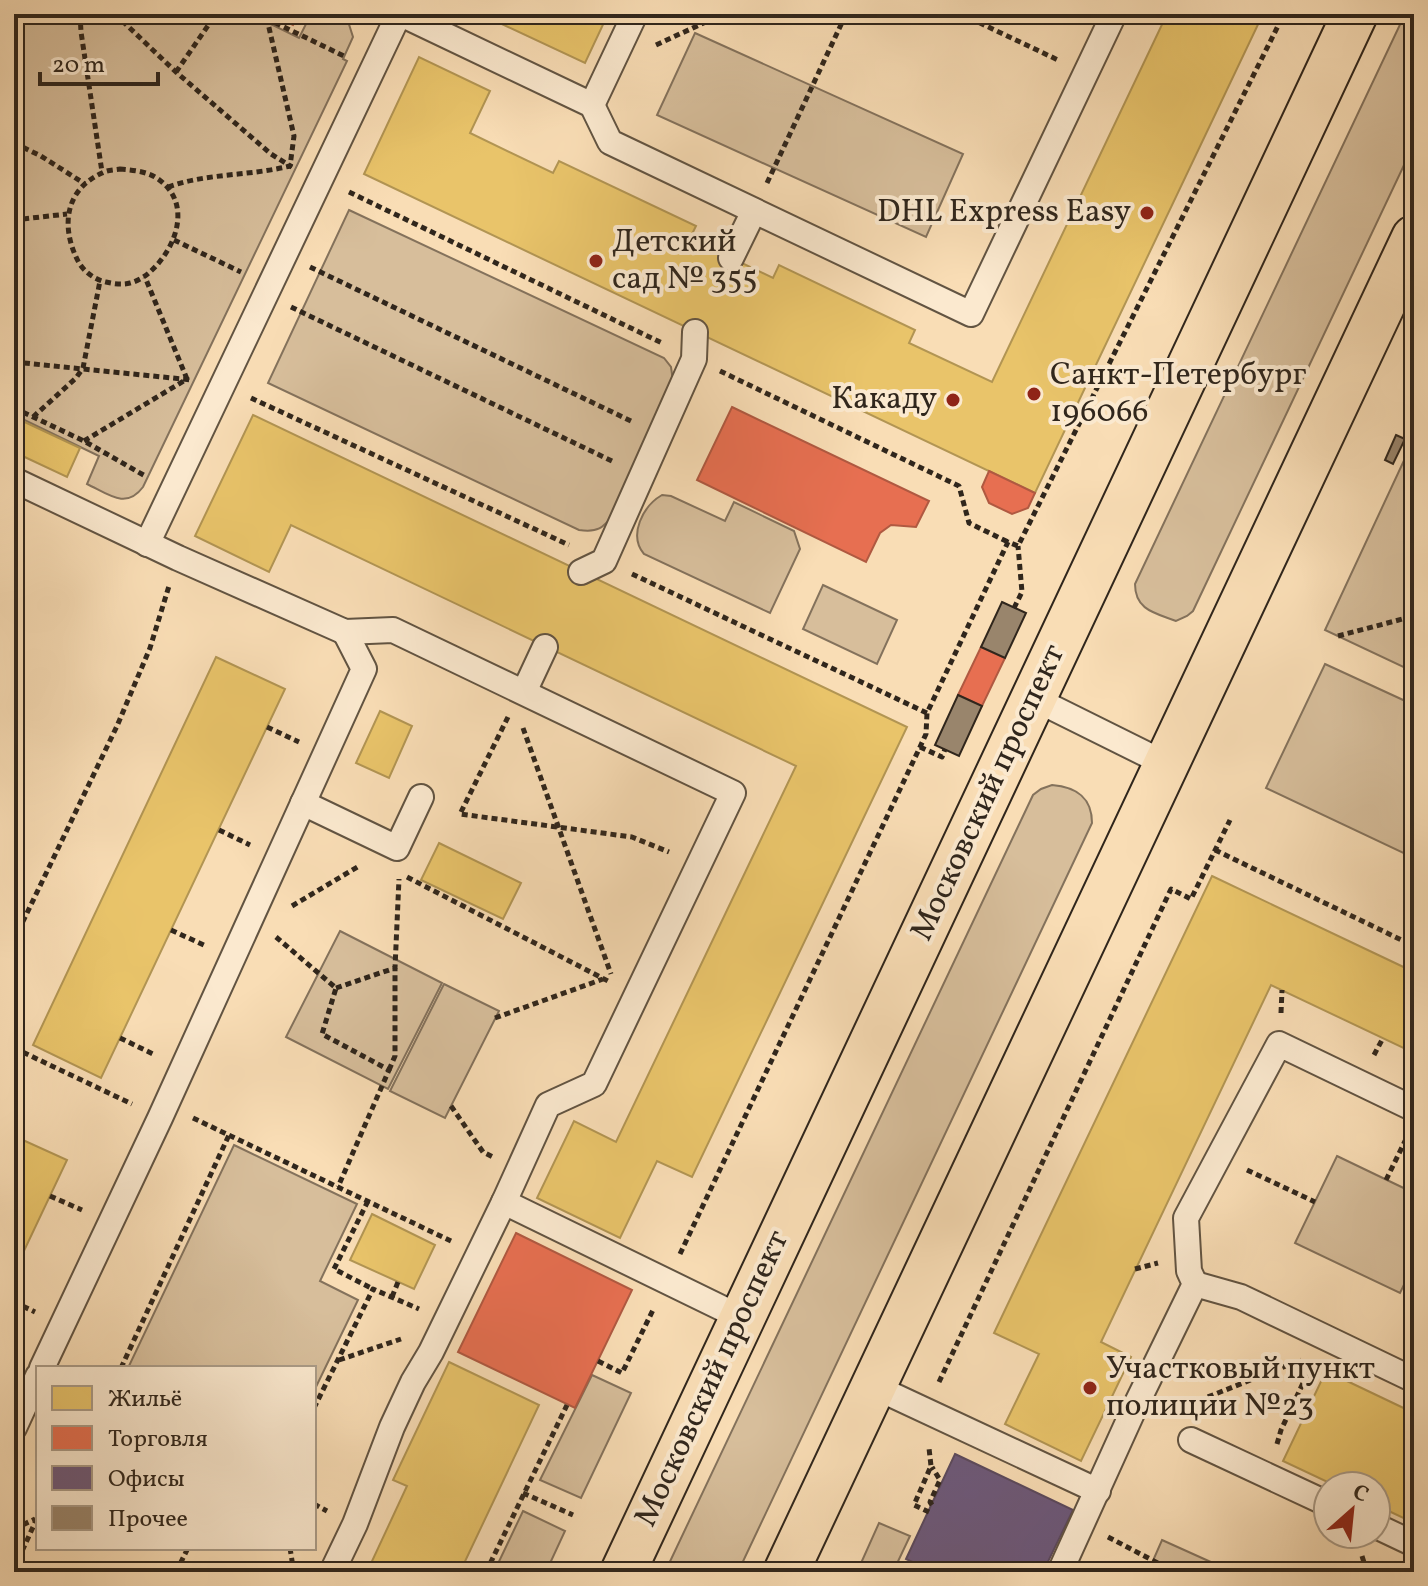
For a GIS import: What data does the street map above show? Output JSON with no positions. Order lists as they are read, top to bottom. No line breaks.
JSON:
{"streets":{"main road":["Московский проспект"]},"places":["DHL Express Easy","Детский сад № 355","Санкт-Петербург 196066","Какаду","Участковый пункт полиции №23"],"legend":["Жильё","Торговля","Офисы","Прочее"],"scale_bar":"20 m","north":"top right"}
